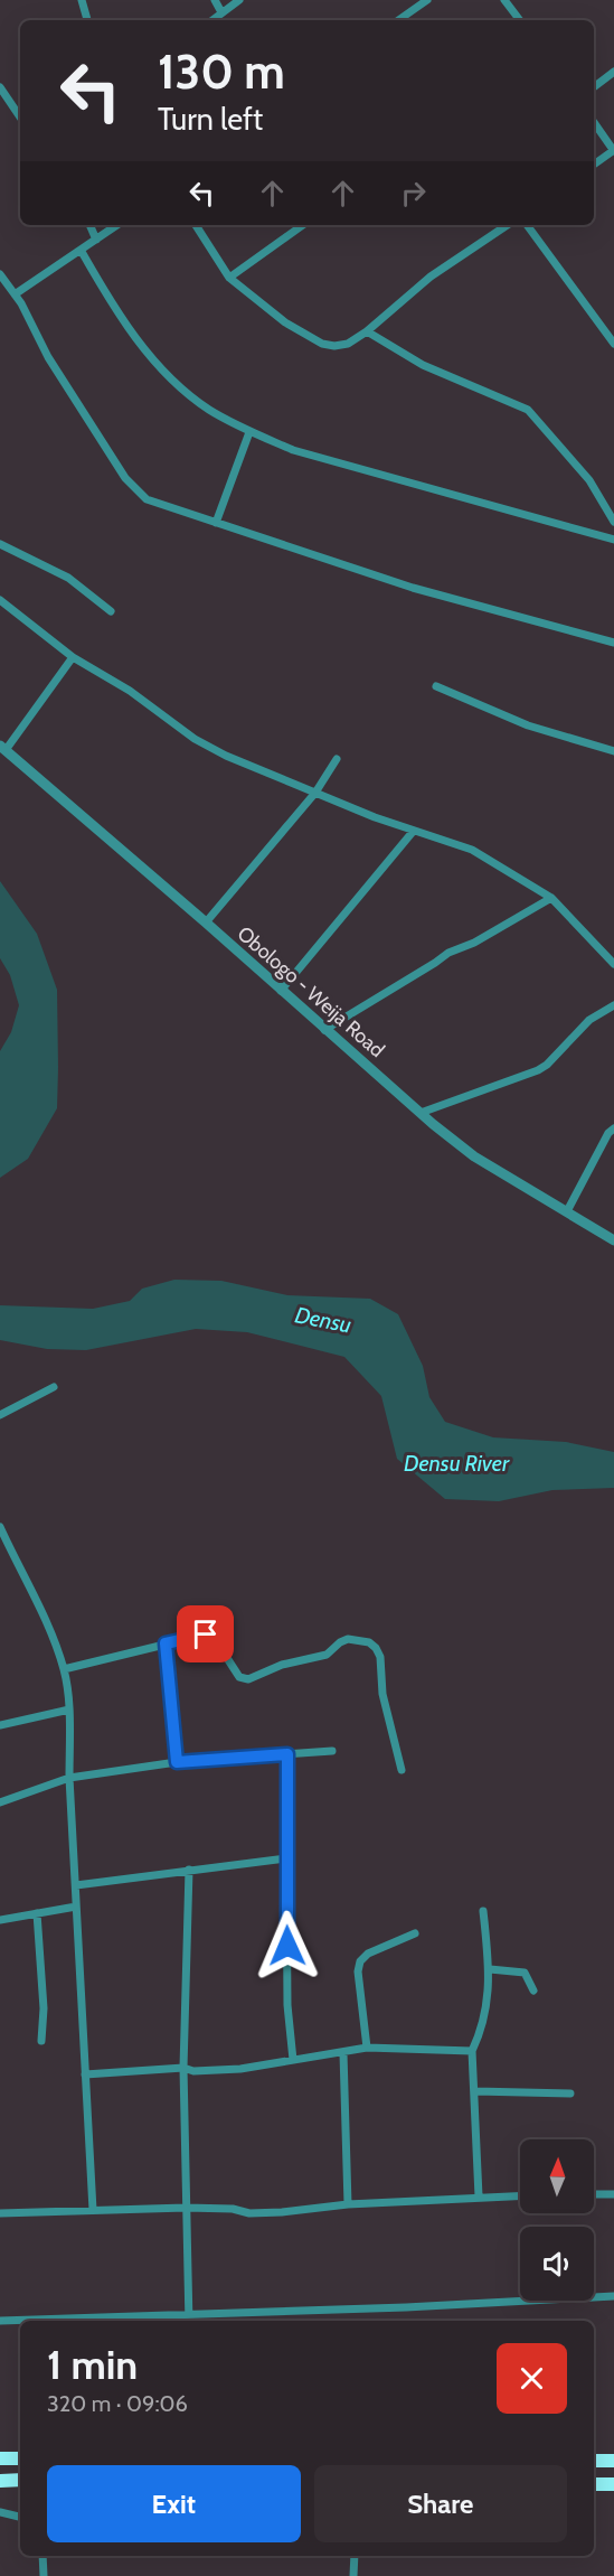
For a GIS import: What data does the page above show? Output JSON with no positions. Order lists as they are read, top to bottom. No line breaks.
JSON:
{"streets":{"street":["Obologo - Weija Road"]},"water":["Densu","Densu River"],"north":"top","page":{"turn":["130 m","Turn left"],"heading":["1 min","320 m · 09:06"],"buttons":["Exit","Share"]}}
